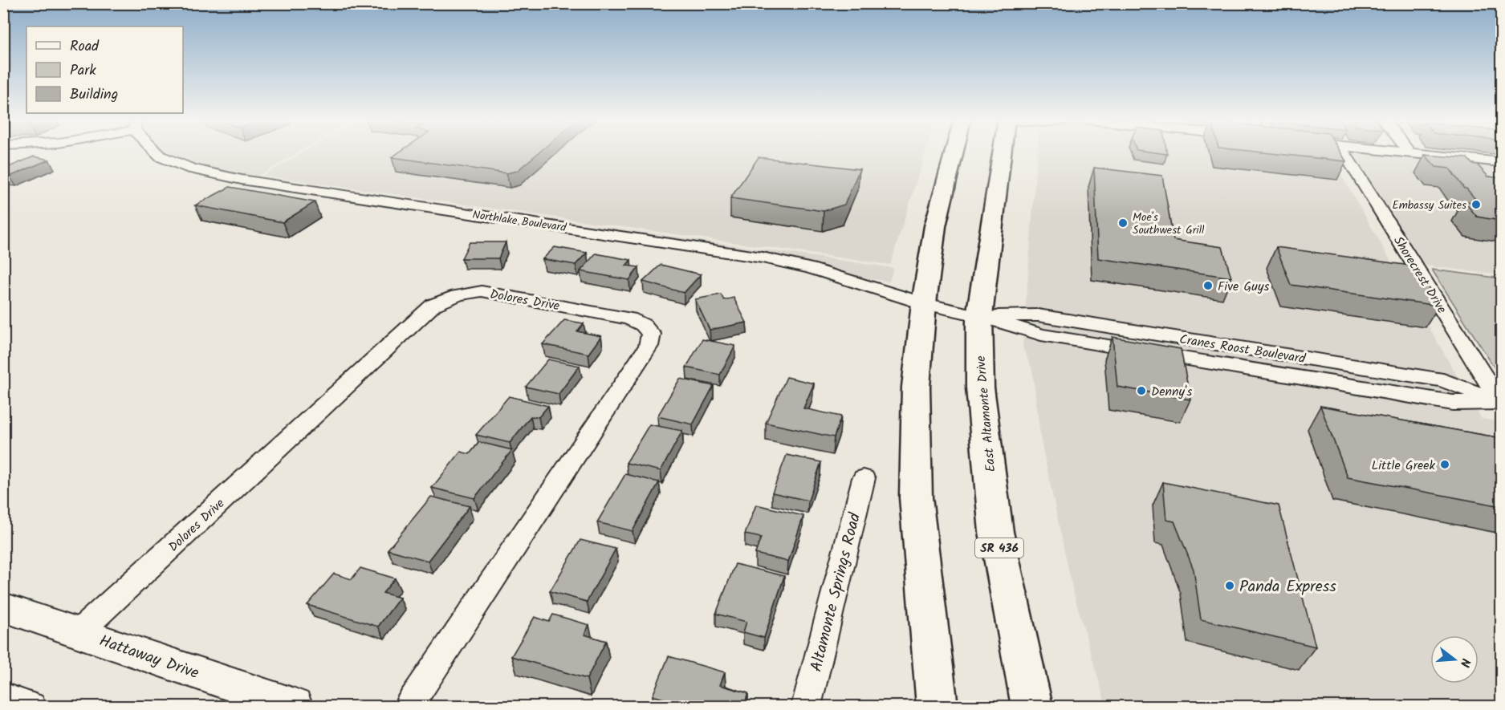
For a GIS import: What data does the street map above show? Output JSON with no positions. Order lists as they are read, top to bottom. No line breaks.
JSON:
{"streets":{"main road":["East Altamonte Drive","SR 436"],"street":["Northlake Boulevard","Shorecrest Drive","Dolores Drive","Cranes Roost Boulevard","Altamonte Springs Road","Hattaway Drive"]},"crossings":[["Northlake Boulevard","Cranes Roost Boulevard"],["Shorecrest Drive","Cranes Roost Boulevard"],["Dolores Drive","Hattaway Drive"],["Cranes Roost Boulevard","East Altamonte Drive"]],"places":["Embassy Suites","Moe's Southwest Grill","Five Guys","Denny's","Little Greek","Panda Express"],"legend":["Road","Park","Building"],"north":"right"}
